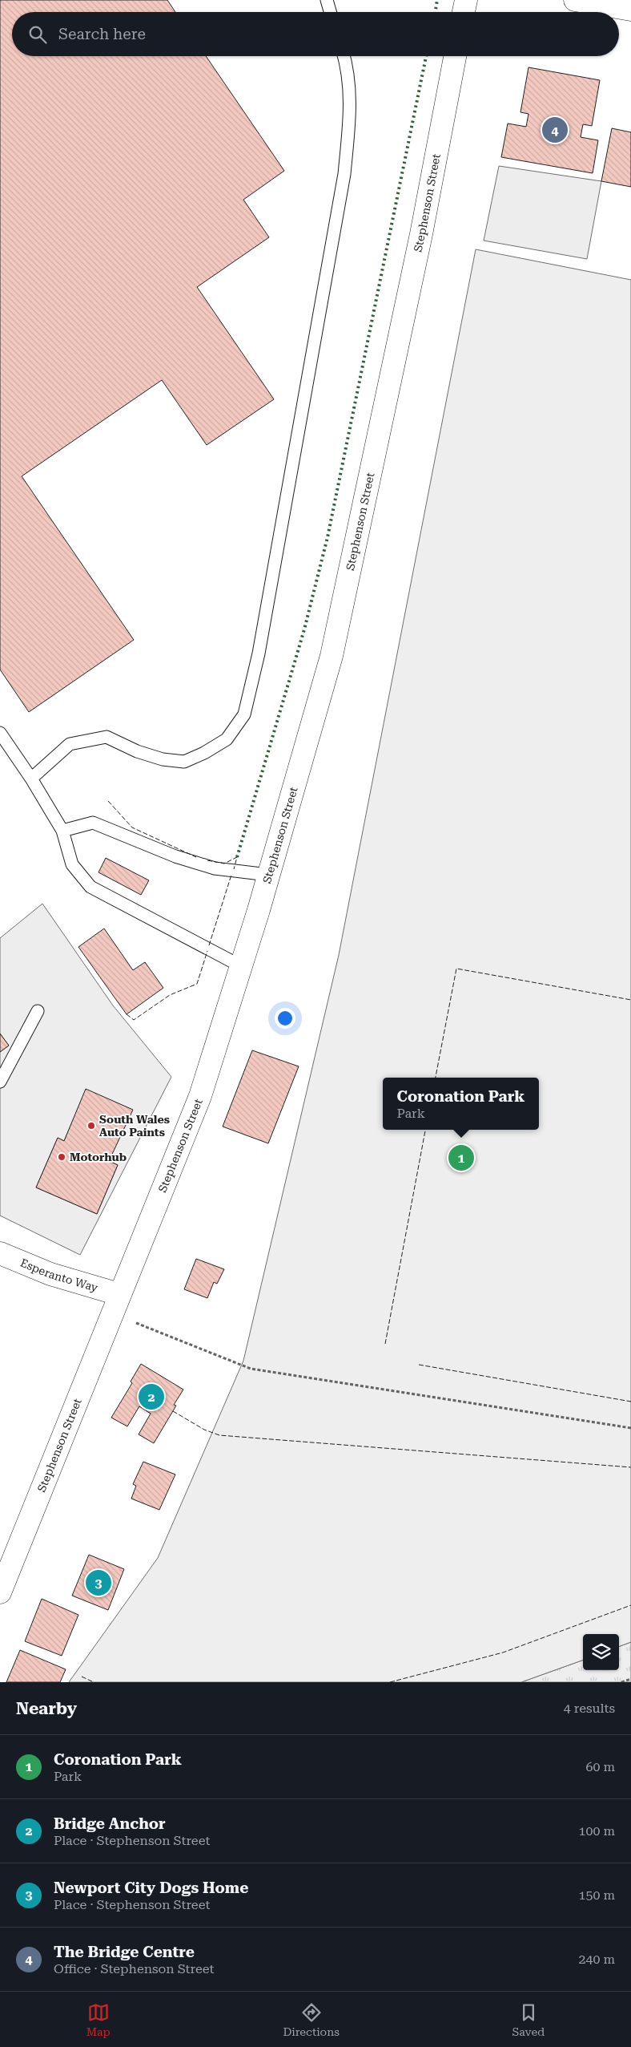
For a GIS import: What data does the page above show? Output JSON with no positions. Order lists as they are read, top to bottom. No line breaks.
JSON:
{"streets":{"street":["Stephenson Street","Esperanto Way"]},"crossings":[["Stephenson Street","Esperanto Way"]],"places":["South Wales Auto Paints","Motorhub"],"page":{"search":"Search here","pins":["4","1","2","3"],"popup":["Coronation Park","Park"],"heading":["Nearby","4 results"],"list":[{"mark":"1","name":"Coronation Park","note":"Park","value":"60 m"},{"mark":"2","name":"Bridge Anchor","note":"Place · Stephenson Street","value":"100 m"},{"mark":"3","name":"Newport City Dogs Home","note":"Place · Stephenson Street","value":"150 m"},{"mark":"4","name":"The Bridge Centre","note":"Office · Stephenson Street","value":"240 m"}],"nav":["Map","Directions","Saved"]}}
